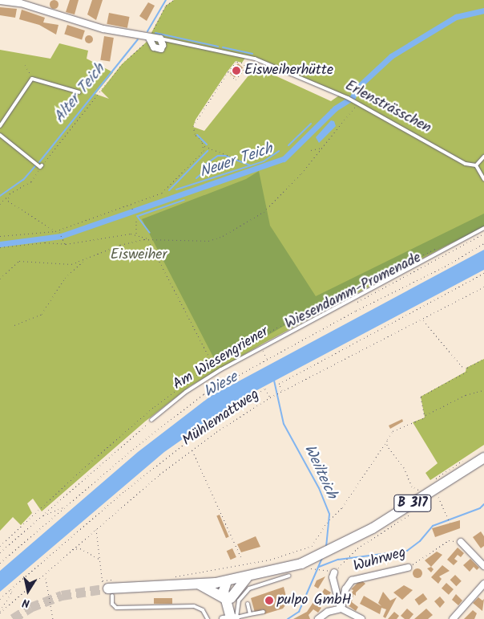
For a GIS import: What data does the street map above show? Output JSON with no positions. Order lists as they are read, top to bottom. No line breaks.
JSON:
{"streets":{"main road":["B 317"],"street":["Erlensträsschen","Wuhrweg"],"lane":["Am Wiesengriener"],"path":["Wiesendamm-Promenade","Mühlemattweg"]},"water":["Alter Teich","Neuer Teich","Wiese","Weilteich"],"parks":["Eisweiher"],"places":["Eisweiherhütte","pulpo GmbH"],"north":"bottom"}
